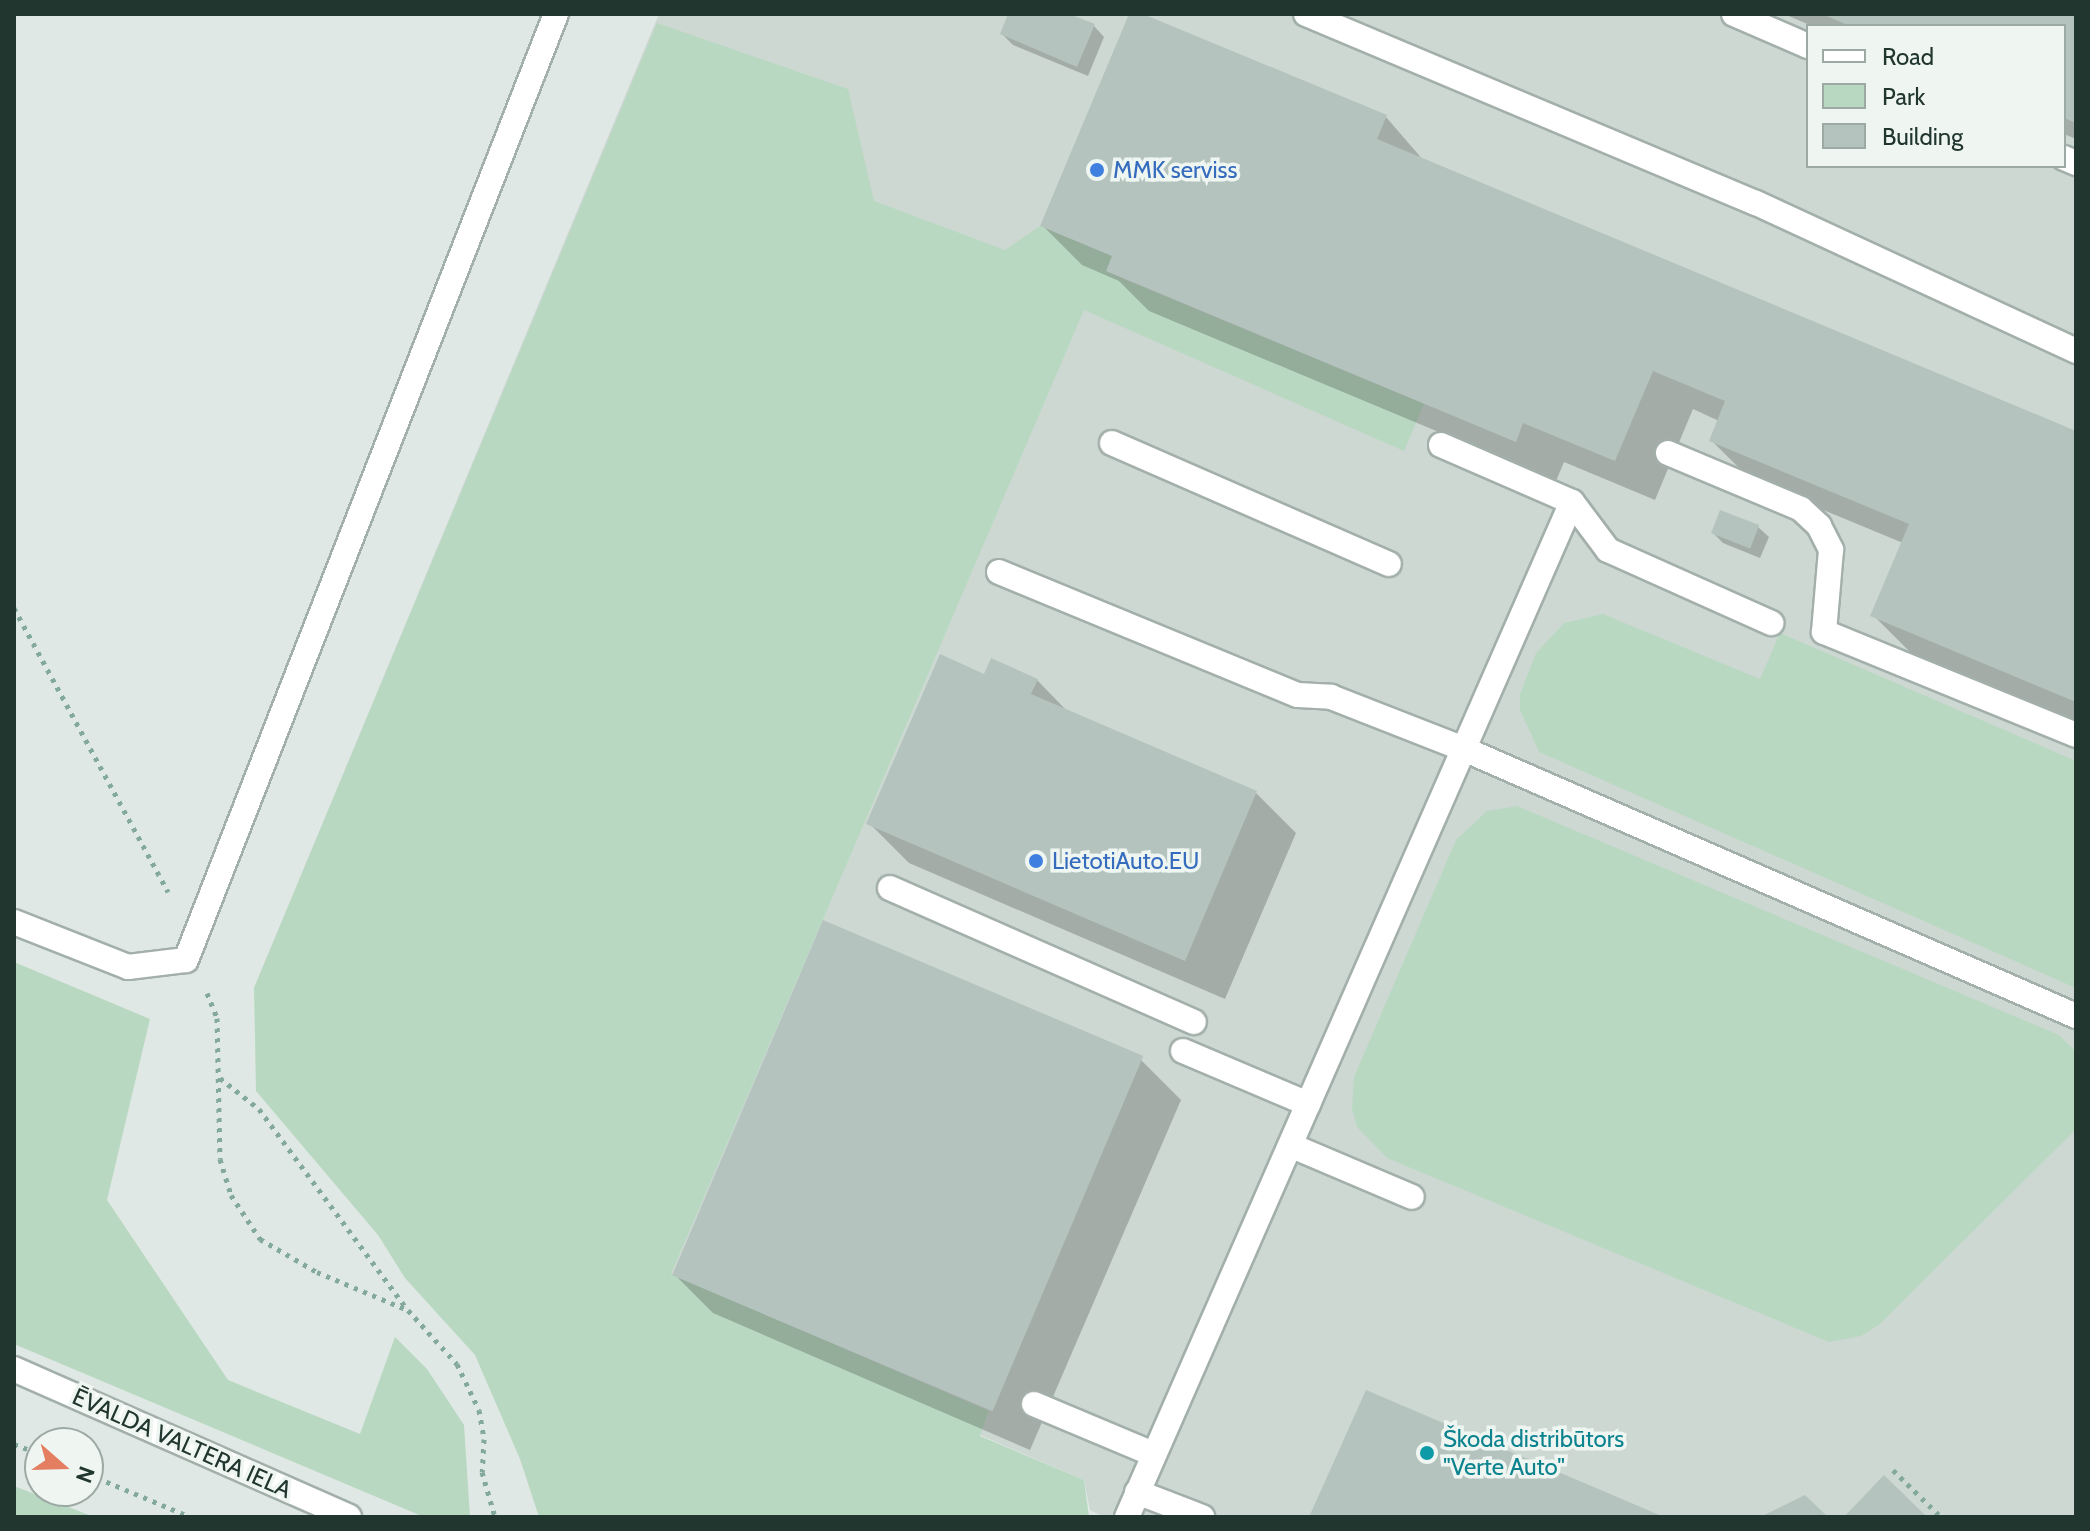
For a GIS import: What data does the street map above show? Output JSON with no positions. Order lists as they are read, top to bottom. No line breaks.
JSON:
{"streets":{"street":["ĒVALDA VALTERA IELA"]},"places":["MMK serviss","LietotiAuto.EU","Škoda distribūtors \"Verte Auto\""],"legend":["Road","Park","Building"],"north":"right"}
